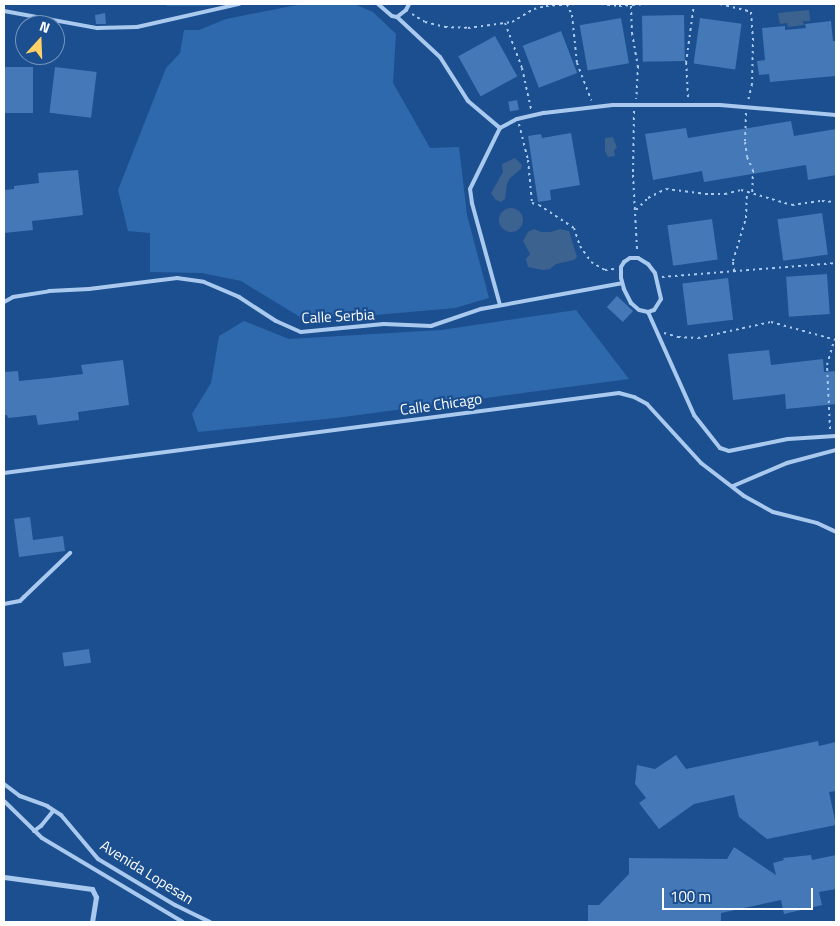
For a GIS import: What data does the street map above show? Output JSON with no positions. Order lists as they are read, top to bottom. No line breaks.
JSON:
{"streets":{"lane":["Calle Serbia","Calle Chicago","Avenida Lopesan"]},"scale_bar":"100 m","north":"top"}
